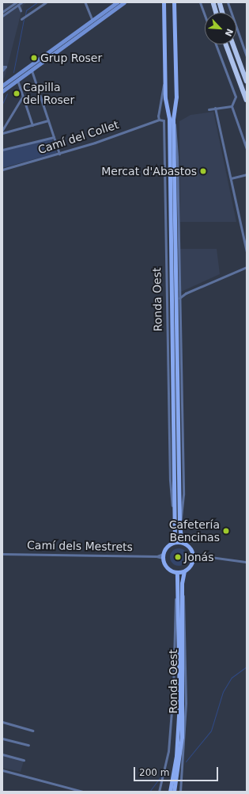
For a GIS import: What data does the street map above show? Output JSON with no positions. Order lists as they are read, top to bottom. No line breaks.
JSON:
{"streets":{"main road":["Ronda Oest"],"street":["Camí del Collet","Camí dels Mestrets"]},"crossings":[["Camí del Collet","Ronda Oest"],["Ronda Oest","Camí dels Mestrets"]],"places":["Grup Roser","Capilla del Roser","Mercat d'Abastos","Cafetería Bencinas","Jonás"],"scale_bar":"200 m","north":"bottom right"}
